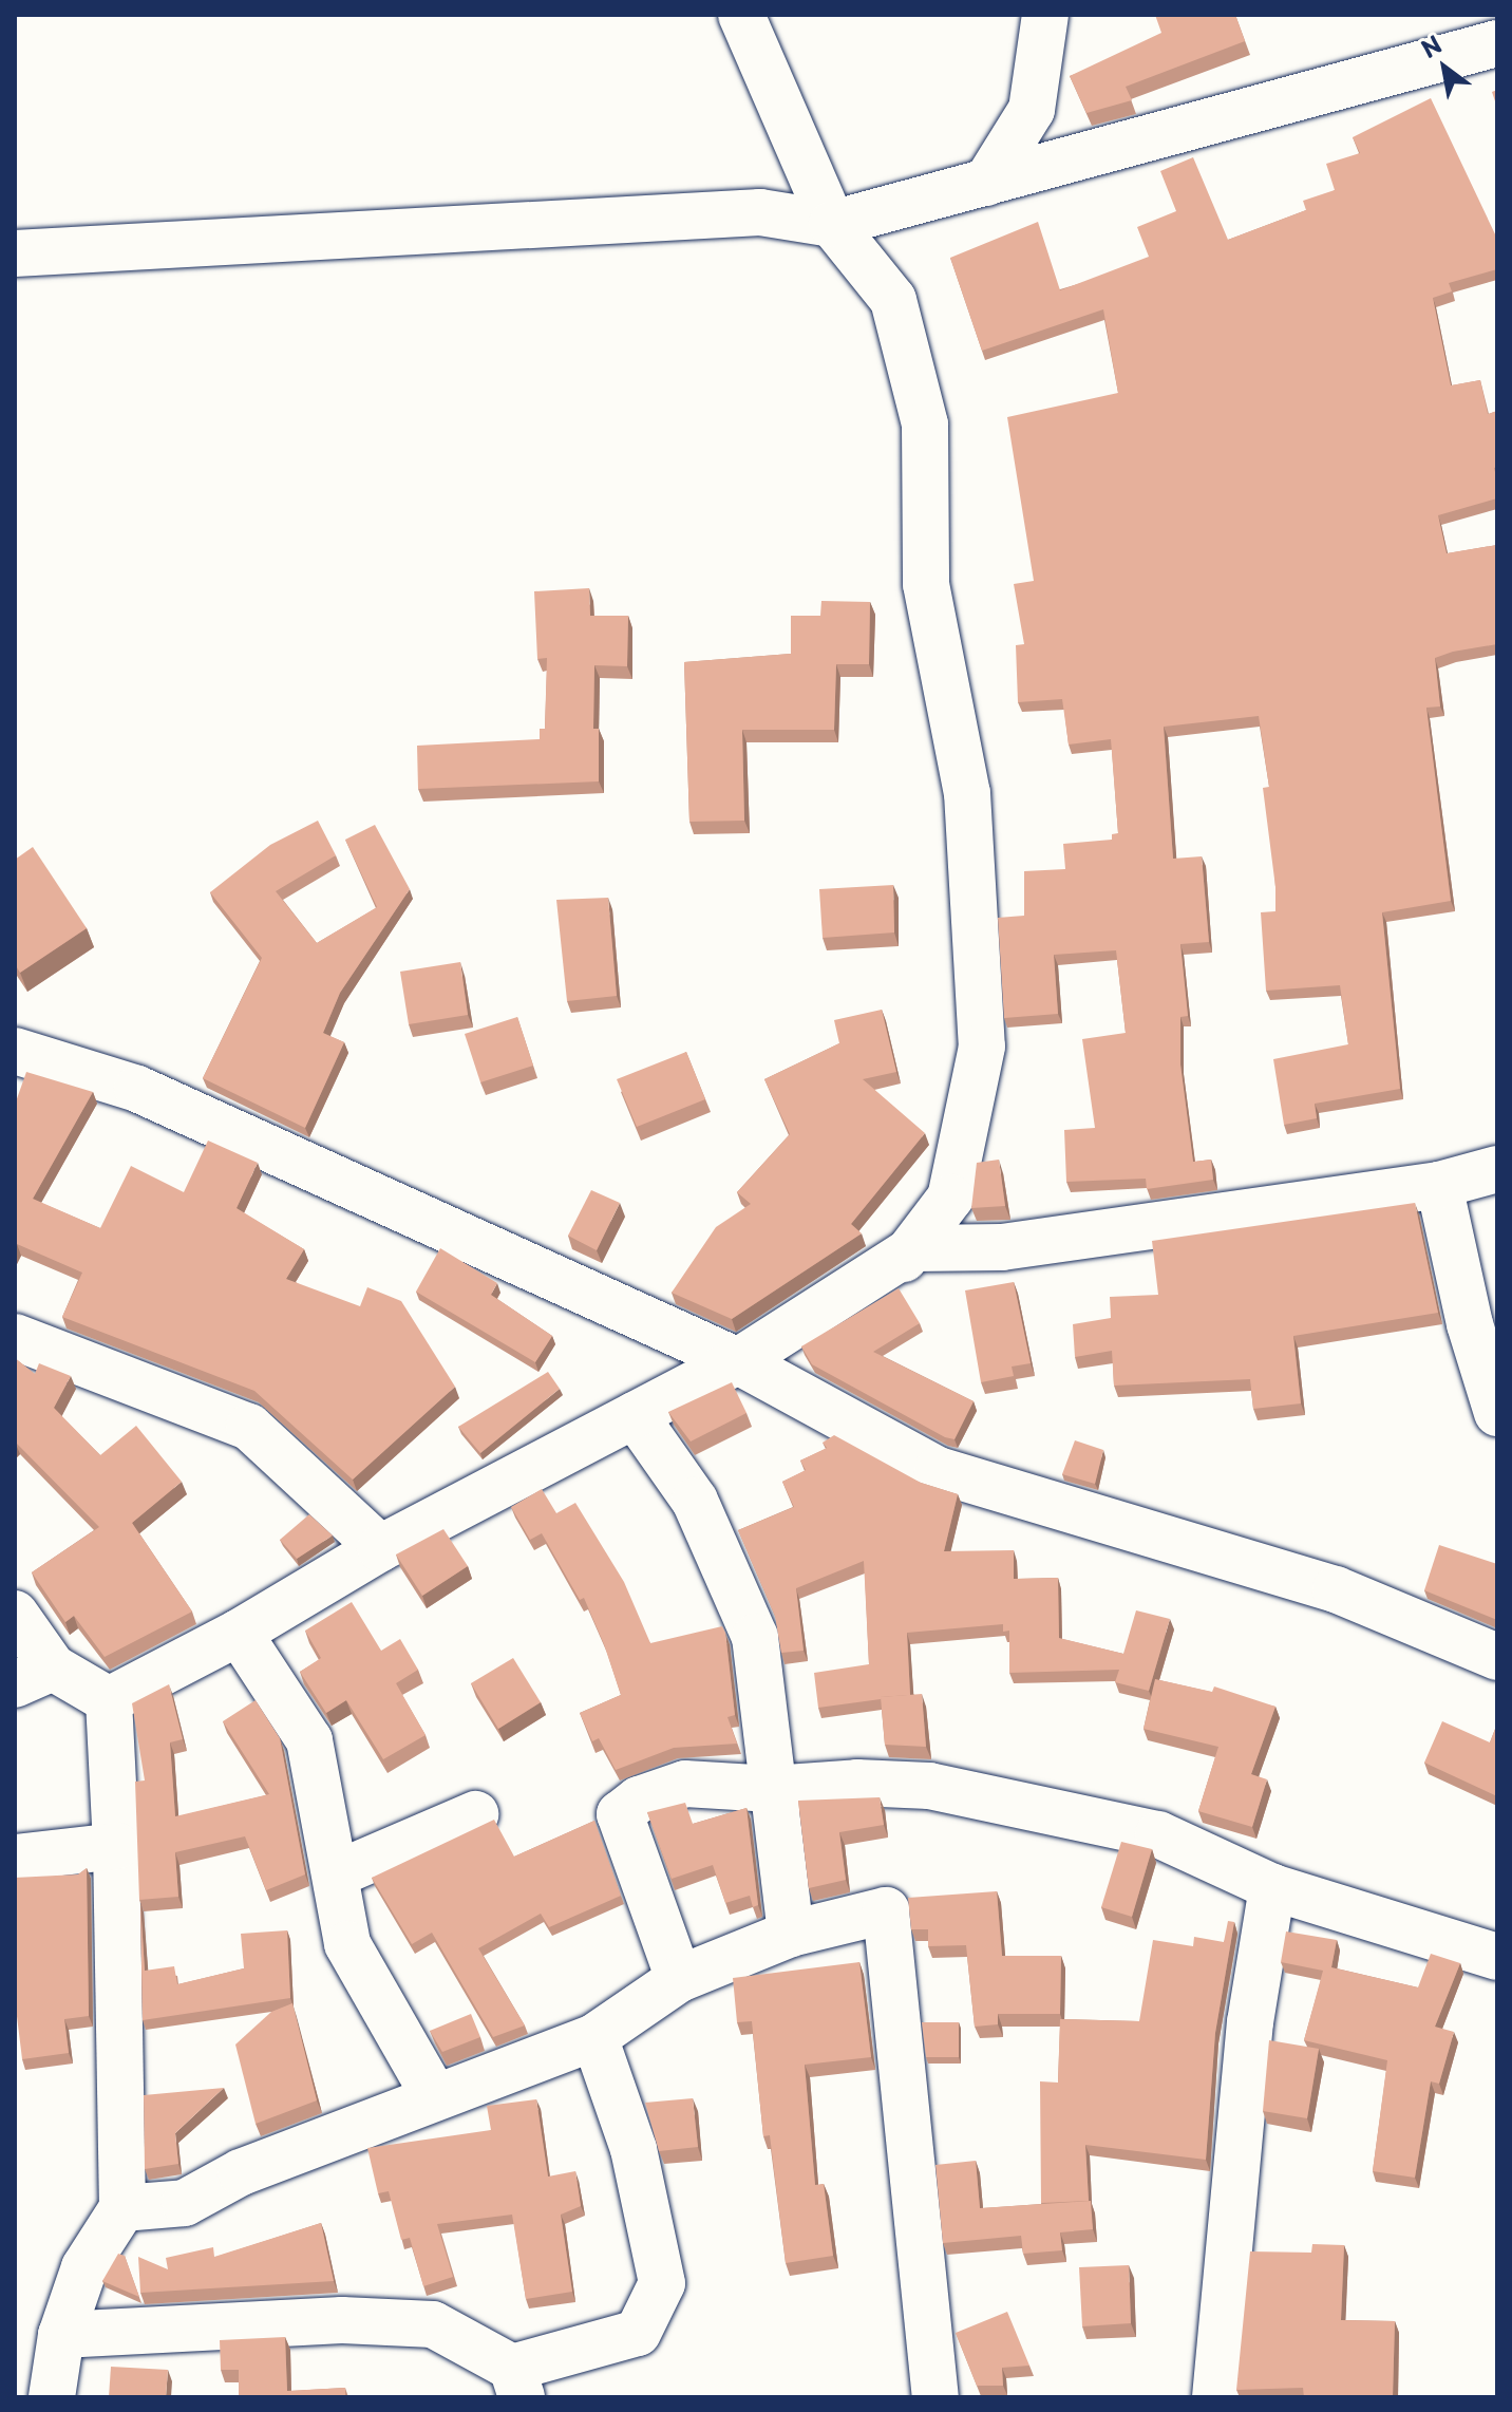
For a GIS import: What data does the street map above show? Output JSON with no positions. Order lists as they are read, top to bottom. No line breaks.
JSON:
{"north":"top left"}
